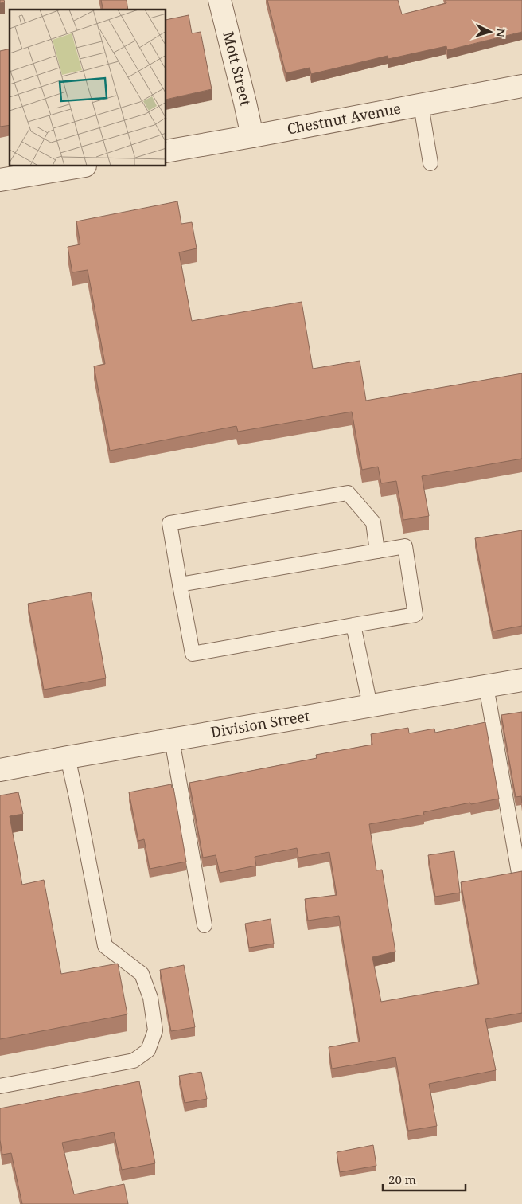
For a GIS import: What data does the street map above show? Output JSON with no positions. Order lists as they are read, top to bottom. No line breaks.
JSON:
{"streets":{"street":["Mott Street","Chestnut Avenue","Division Street"]},"crossings":[["Mott Street","Chestnut Avenue"]],"scale_bar":"20 m","north":"right"}
